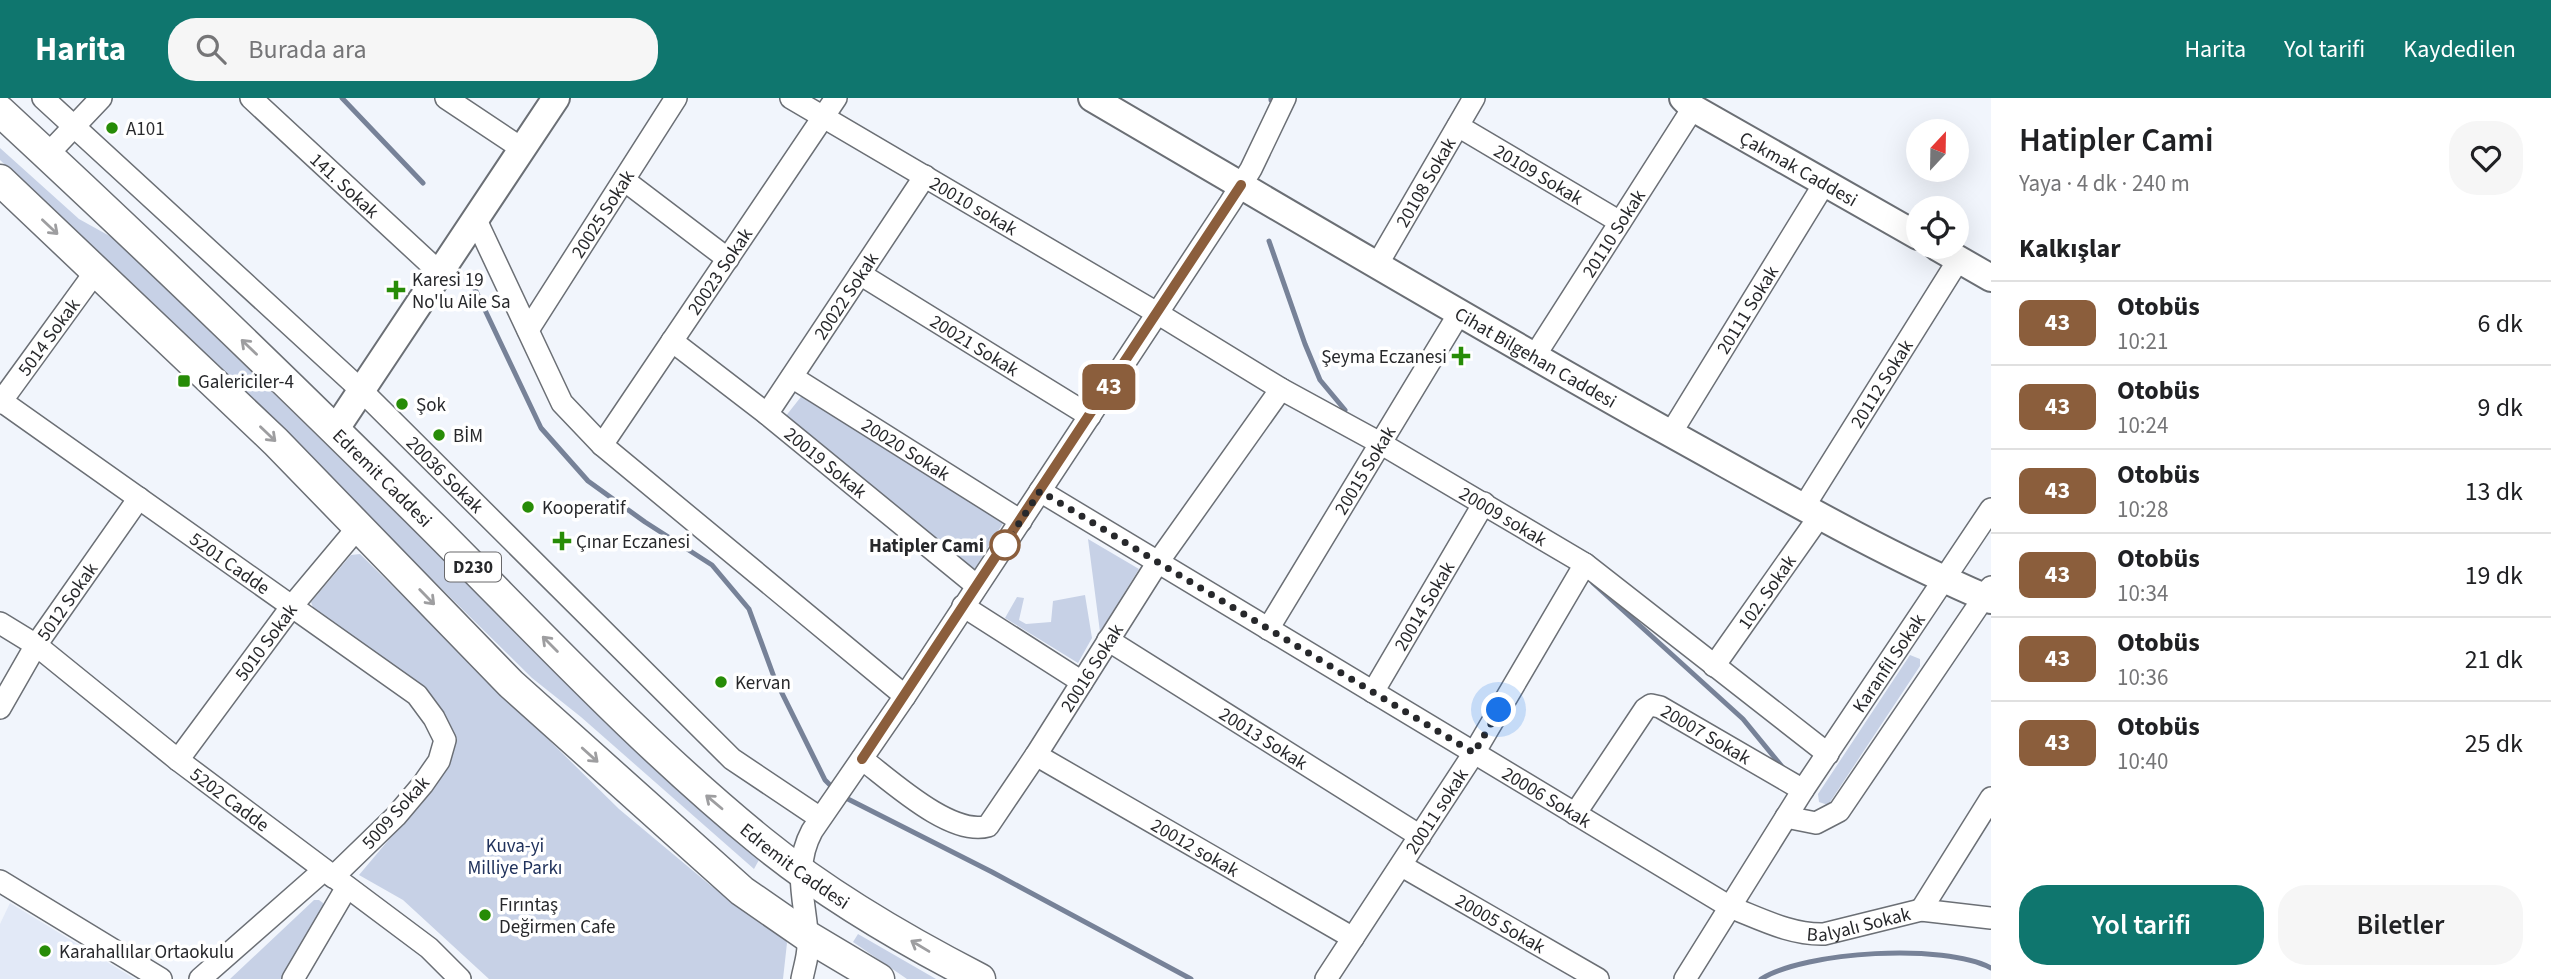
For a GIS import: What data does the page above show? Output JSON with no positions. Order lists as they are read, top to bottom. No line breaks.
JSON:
{"streets":{"highway":["Edremit Caddesi","D230"],"main road":["Çakmak Caddesi","Cihat Bilgehan Caddesi"],"street":["20109 Sokak","20108 Sokak","141. Sokak","20010 sokak","20025 Sokak","20110 Sokak","20023 Sokak","20022 Sokak","20111 Sokak","5014 Sokak","20021 Sokak","20112 Sokak","20020 Sokak","20019 Sokak","20015 Sokak","20036 Sokak","20009 sokak","5201 Cadde","102. Sokak","5012 Sokak","20014 Sokak","5010 Sokak","Karanfil Sokak","20016 Sokak","20007 Sokak","20013 Sokak","20006 Sokak","5202 Cadde","20011 sokak","5009 Sokak","20012 sokak","Balyalı Sokak","20005 Sokak"]},"crossings":[["Çakmak Caddesi","20110 Sokak"],["Çakmak Caddesi","20111 Sokak"],["20109 Sokak","20108 Sokak"],["20109 Sokak","20110 Sokak"],["20108 Sokak","Cihat Bilgehan Caddesi"],["20010 sokak","20023 Sokak"],["20010 sokak","20022 Sokak"],["20010 sokak","20009 sokak"],["20110 Sokak","Cihat Bilgehan Caddesi"],["20023 Sokak","20019 Sokak"],["20022 Sokak","20021 Sokak"],["20022 Sokak","20020 Sokak"],["20022 Sokak","20019 Sokak"],["20111 Sokak","Cihat Bilgehan Caddesi"],["5014 Sokak","5201 Cadde"],["5014 Sokak","D230"],["Cihat Bilgehan Caddesi","20112 Sokak"],["Cihat Bilgehan Caddesi","20015 Sokak"],["Cihat Bilgehan Caddesi","102. Sokak"],["Cihat Bilgehan Caddesi","Karanfil Sokak"],["20112 Sokak","102. Sokak"],["20015 Sokak","20009 sokak"],["20015 Sokak","20006 Sokak"],["20009 sokak","102. Sokak"],["20009 sokak","20014 Sokak"],["20009 sokak","Karanfil Sokak"],["20009 sokak","20016 Sokak"],["20009 sokak","20011 sokak"],["5201 Cadde","5012 Sokak"],["5201 Cadde","5010 Sokak"],["5201 Cadde","5009 Sokak"],["D230","5010 Sokak"],["5012 Sokak","5202 Cadde"],["20014 Sokak","20006 Sokak"],["5010 Sokak","5202 Cadde"],["Karanfil Sokak","20007 Sokak"],["Karanfil Sokak","20006 Sokak"],["Karanfil Sokak","Balyalı Sokak"],["20016 Sokak","20013 Sokak"],["20016 Sokak","20006 Sokak"],["20016 Sokak","20012 sokak"],["20007 Sokak","20006 Sokak"],["20013 Sokak","20011 sokak"],["20006 Sokak","20011 sokak"],["20006 Sokak","Balyalı Sokak"],["5202 Cadde","5009 Sokak"],["20011 sokak","20012 sokak"],["20011 sokak","20005 Sokak"]],"parks":["Kuva-yi Milliye Parkı"],"places":{"other":["A101","Şok","BİM","Kooperatif","Hatipler Cami","Kervan","Fırıntaş Değirmen Cafe","Karahallılar Ortaokulu"],"health":["Karesi 19 No'lu Aile Sa","Şeyma Eczanesi","Çınar Eczanesi"],"transit":["Galericiler-4"]},"lines":["bus line 43"],"north":"top","page":{"header":"Harita","search":"Burada ara","nav":["Harita","Yol tarifi","Kaydedilen"],"on_map":"43","heading":[["Hatipler Cami","Yaya · 4 dk · 240 m"],"Kalkışlar"],"list":[{"mark":"43","name":"Otobüs","note":"10:21","value":"6 dk"},{"mark":"43","name":"Otobüs","note":"10:24","value":"9 dk"},{"mark":"43","name":"Otobüs","note":"10:28","value":"13 dk"},{"mark":"43","name":"Otobüs","note":"10:34","value":"19 dk"},{"mark":"43","name":"Otobüs","note":"10:36","value":"21 dk"},{"mark":"43","name":"Otobüs","note":"10:40","value":"25 dk"}],"buttons":["Yol tarifi","Biletler"]}}
